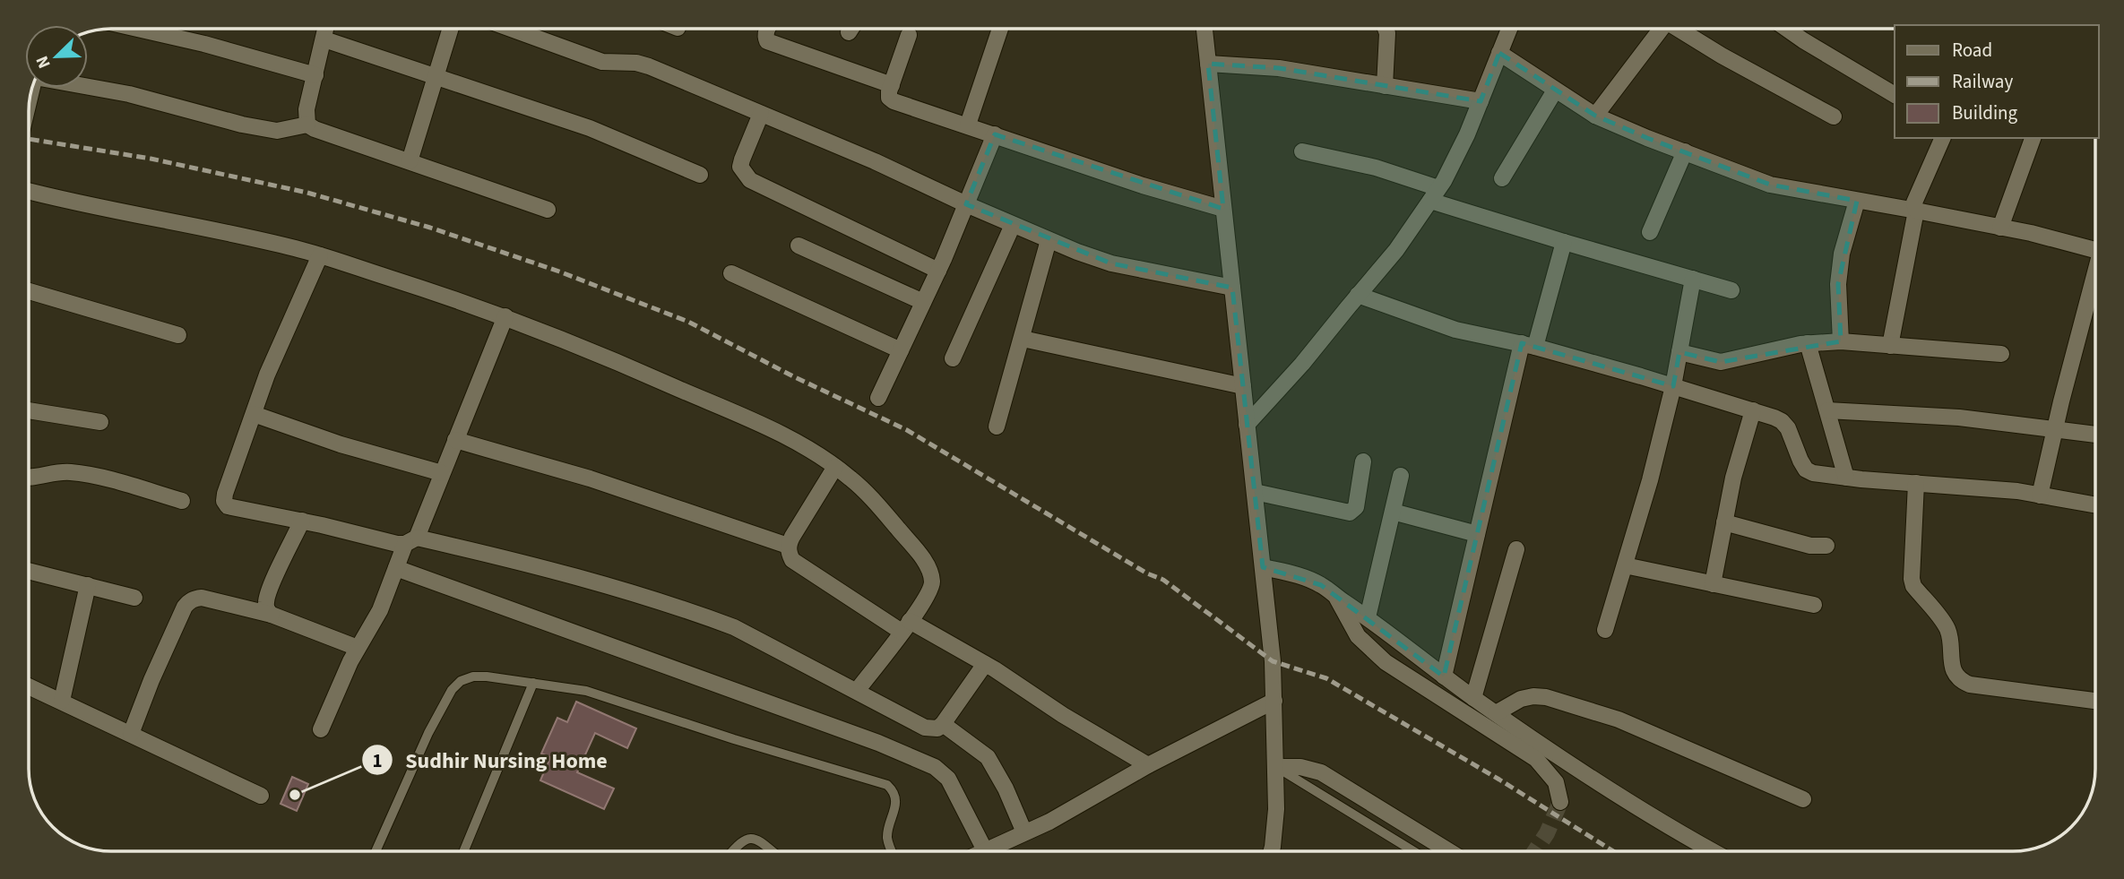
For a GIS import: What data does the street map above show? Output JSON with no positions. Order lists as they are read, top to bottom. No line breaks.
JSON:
{"places":["Sudhir Nursing Home"],"legend":["Road","Railway","Building"],"north":"bottom left"}
